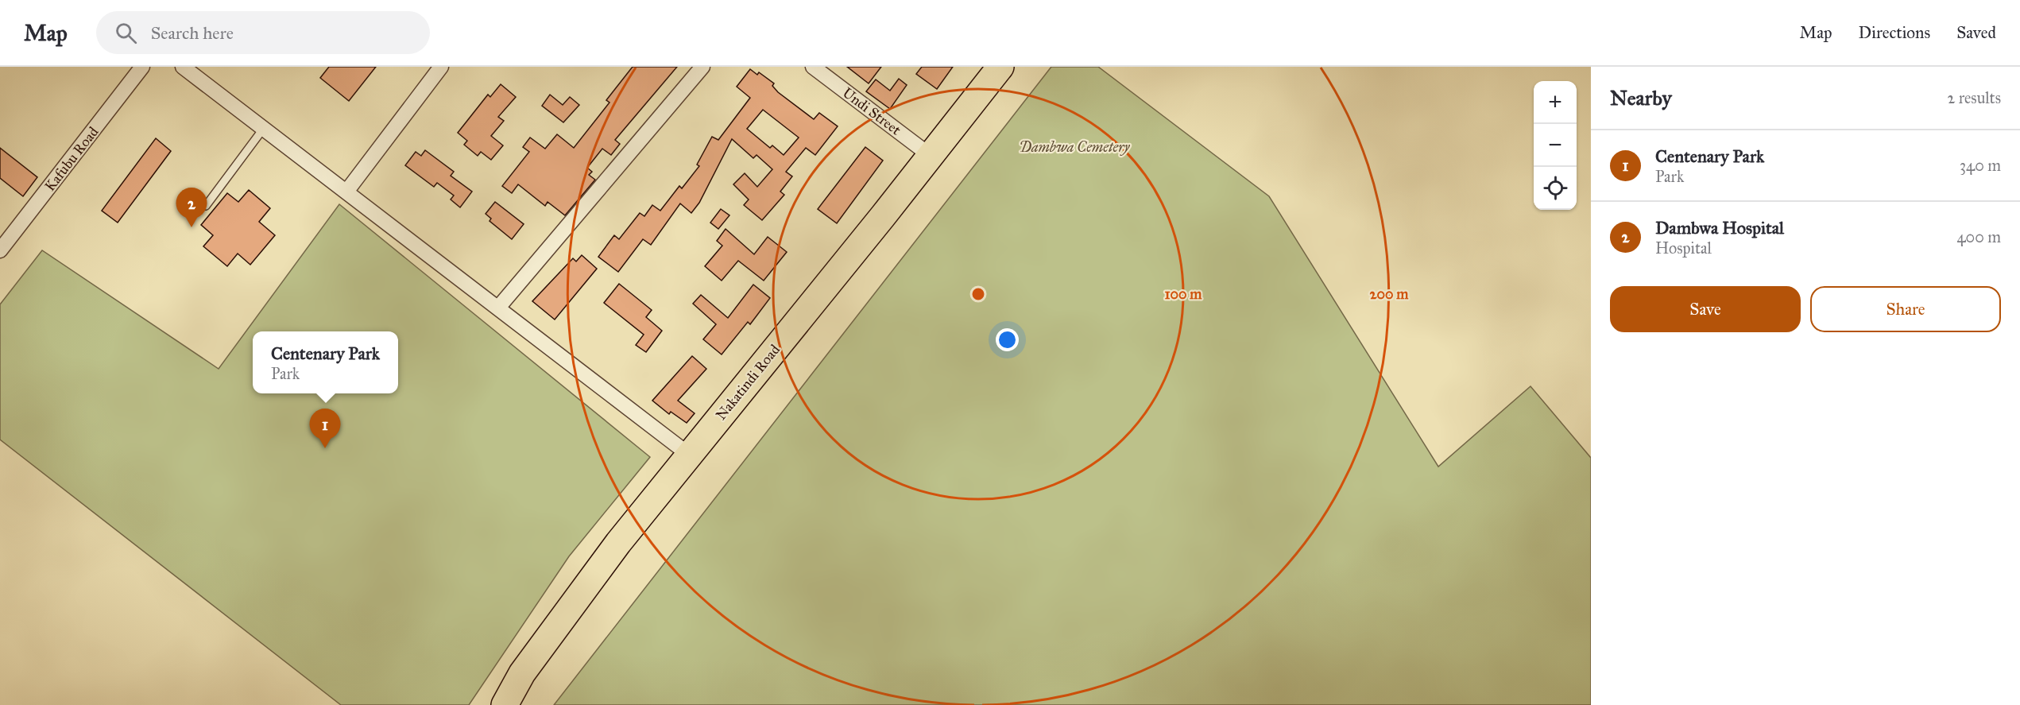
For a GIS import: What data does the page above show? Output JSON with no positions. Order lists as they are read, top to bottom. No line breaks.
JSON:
{"streets":{"highway":["Nakatindi Road"],"street":["Undi Street","Kafubu Road"]},"crossings":[["Undi Street","Nakatindi Road"]],"parks":["Dambwa Cemetery"],"page":{"header":"Map","search":"Search here","nav":["Map","Directions","Saved"],"heading":["Nearby","2 results"],"map_buttons":["+","−"],"list":[{"mark":"1","name":"Centenary Park","note":"Park","value":"340 m"},{"mark":"2","name":"Dambwa Hospital","note":"Hospital","value":"400 m"}],"pins":["2","1"],"buttons":["Save","Share"],"popup":["Centenary Park","Park"]},"rings":["100 m","200 m"]}
